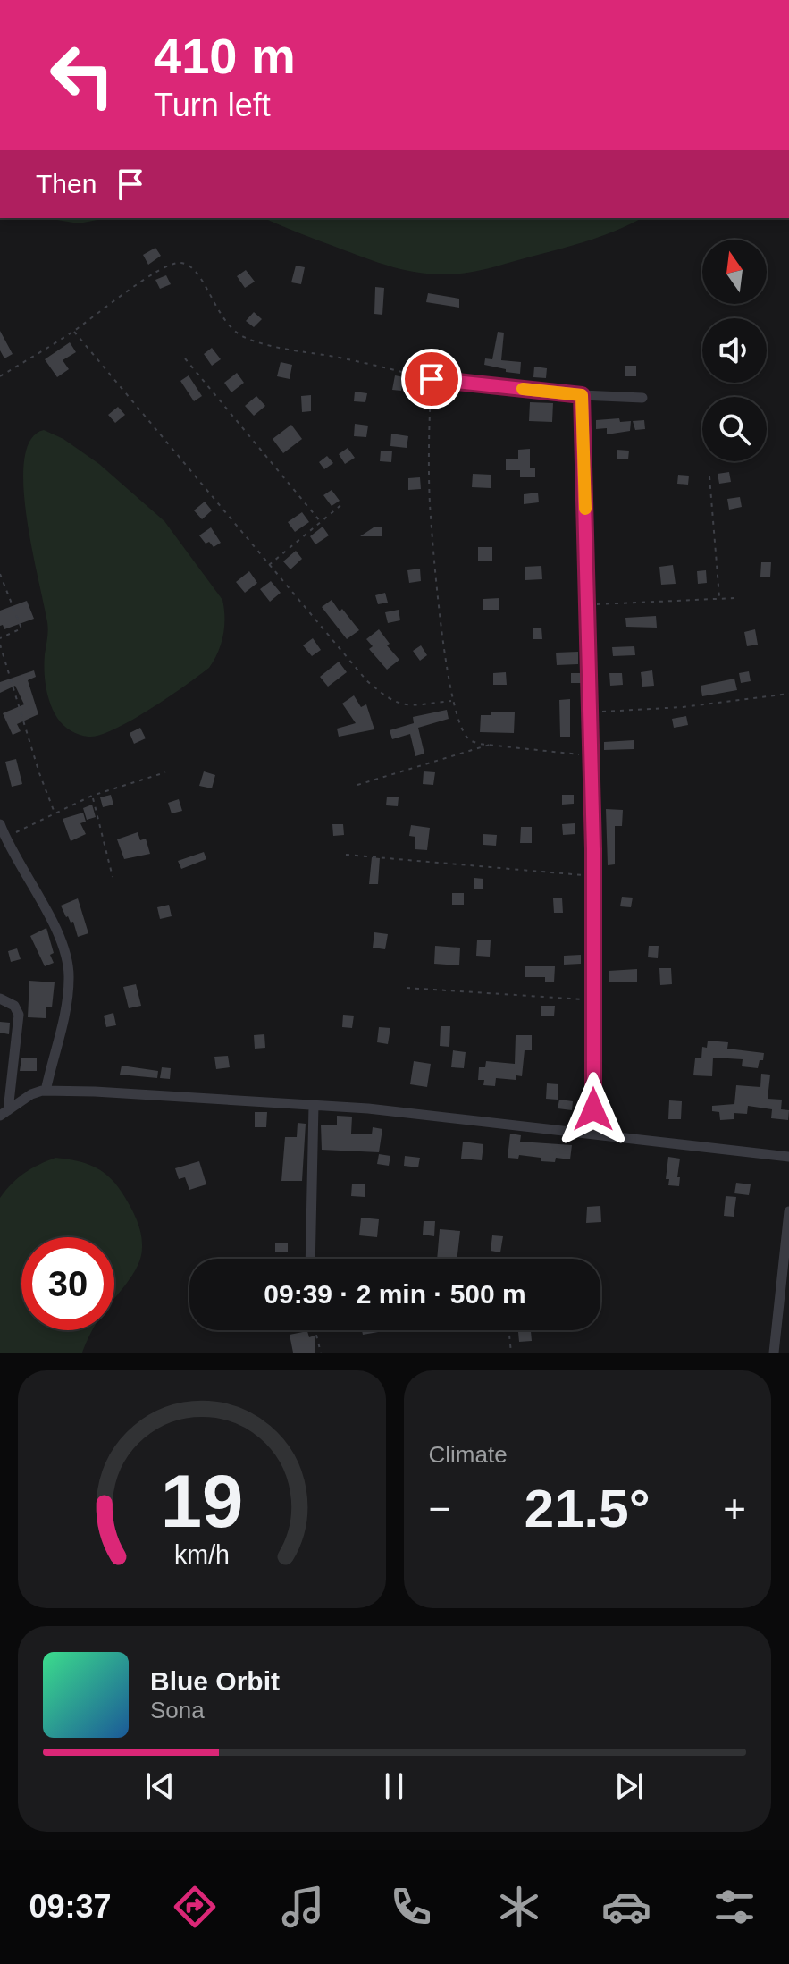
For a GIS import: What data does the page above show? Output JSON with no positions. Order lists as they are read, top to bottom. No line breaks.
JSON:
{"north":"top","page":{"turn":["410 m","Turn left"],"then":"Then","limit":"30","trip":"09:39 · 2 min · 500 m","tile":"Climate","heat":["−","21.5°","+"],"song":["Blue Orbit","Sona"],"tabs":"09:37","gauge":["19","km/h"]}}
